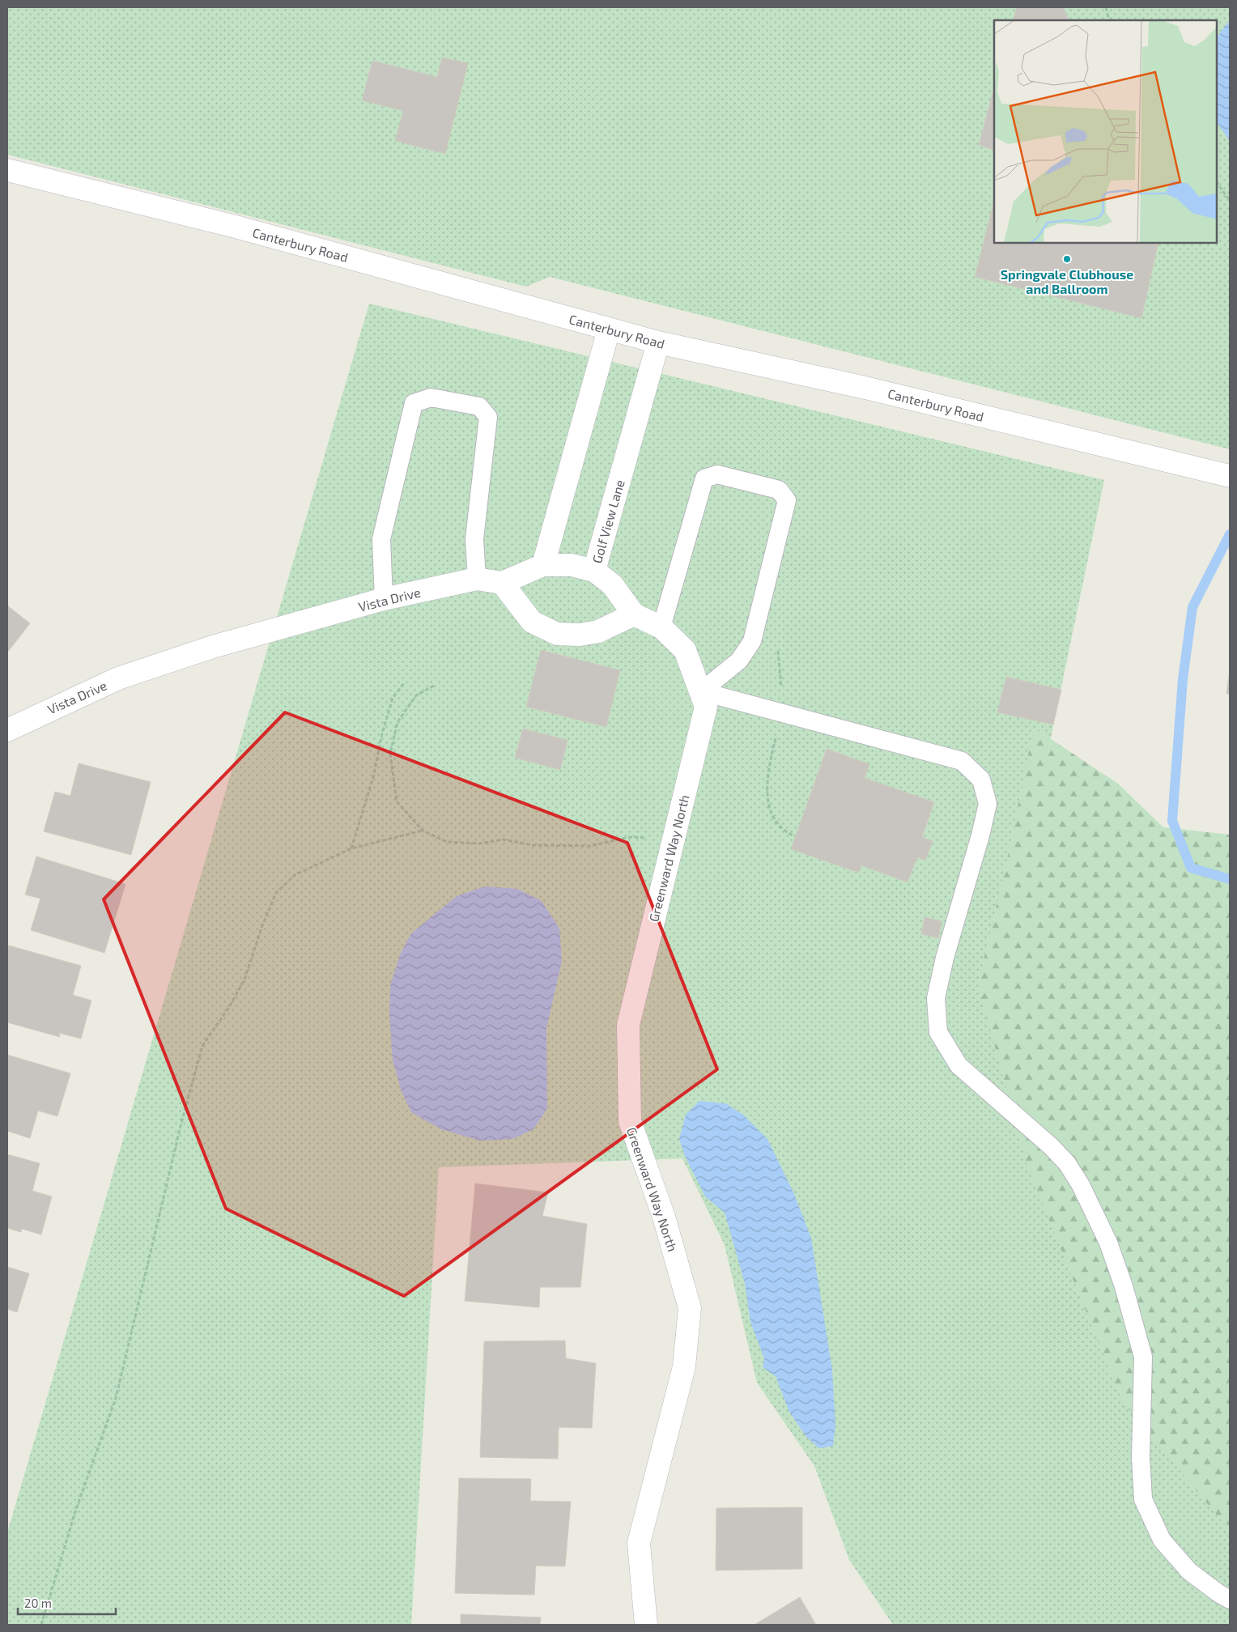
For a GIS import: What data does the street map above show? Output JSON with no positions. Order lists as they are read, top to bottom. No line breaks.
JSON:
{"streets":{"street":["Canterbury Road","Golf View Lane","Vista Drive","Greenward Way North"]},"crossings":[["Canterbury Road","Golf View Lane"]],"places":["Springvale Clubhouse and Ballroom"],"scale_bar":"20 m"}
